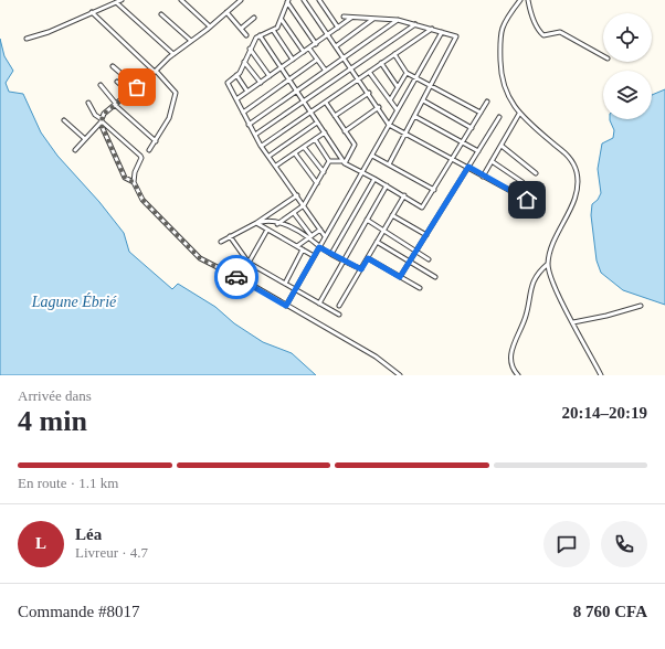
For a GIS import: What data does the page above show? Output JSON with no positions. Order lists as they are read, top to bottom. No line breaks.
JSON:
{"water":["Lagune Ébrié"],"page":{"heading":["4 min","Arrivée dans","20:14–20:19"],"panel":["Léa","Livreur · 4.7","Commande #8017","8 760 CFA"],"bar":"En route · 1.1 km","round":"L"}}
